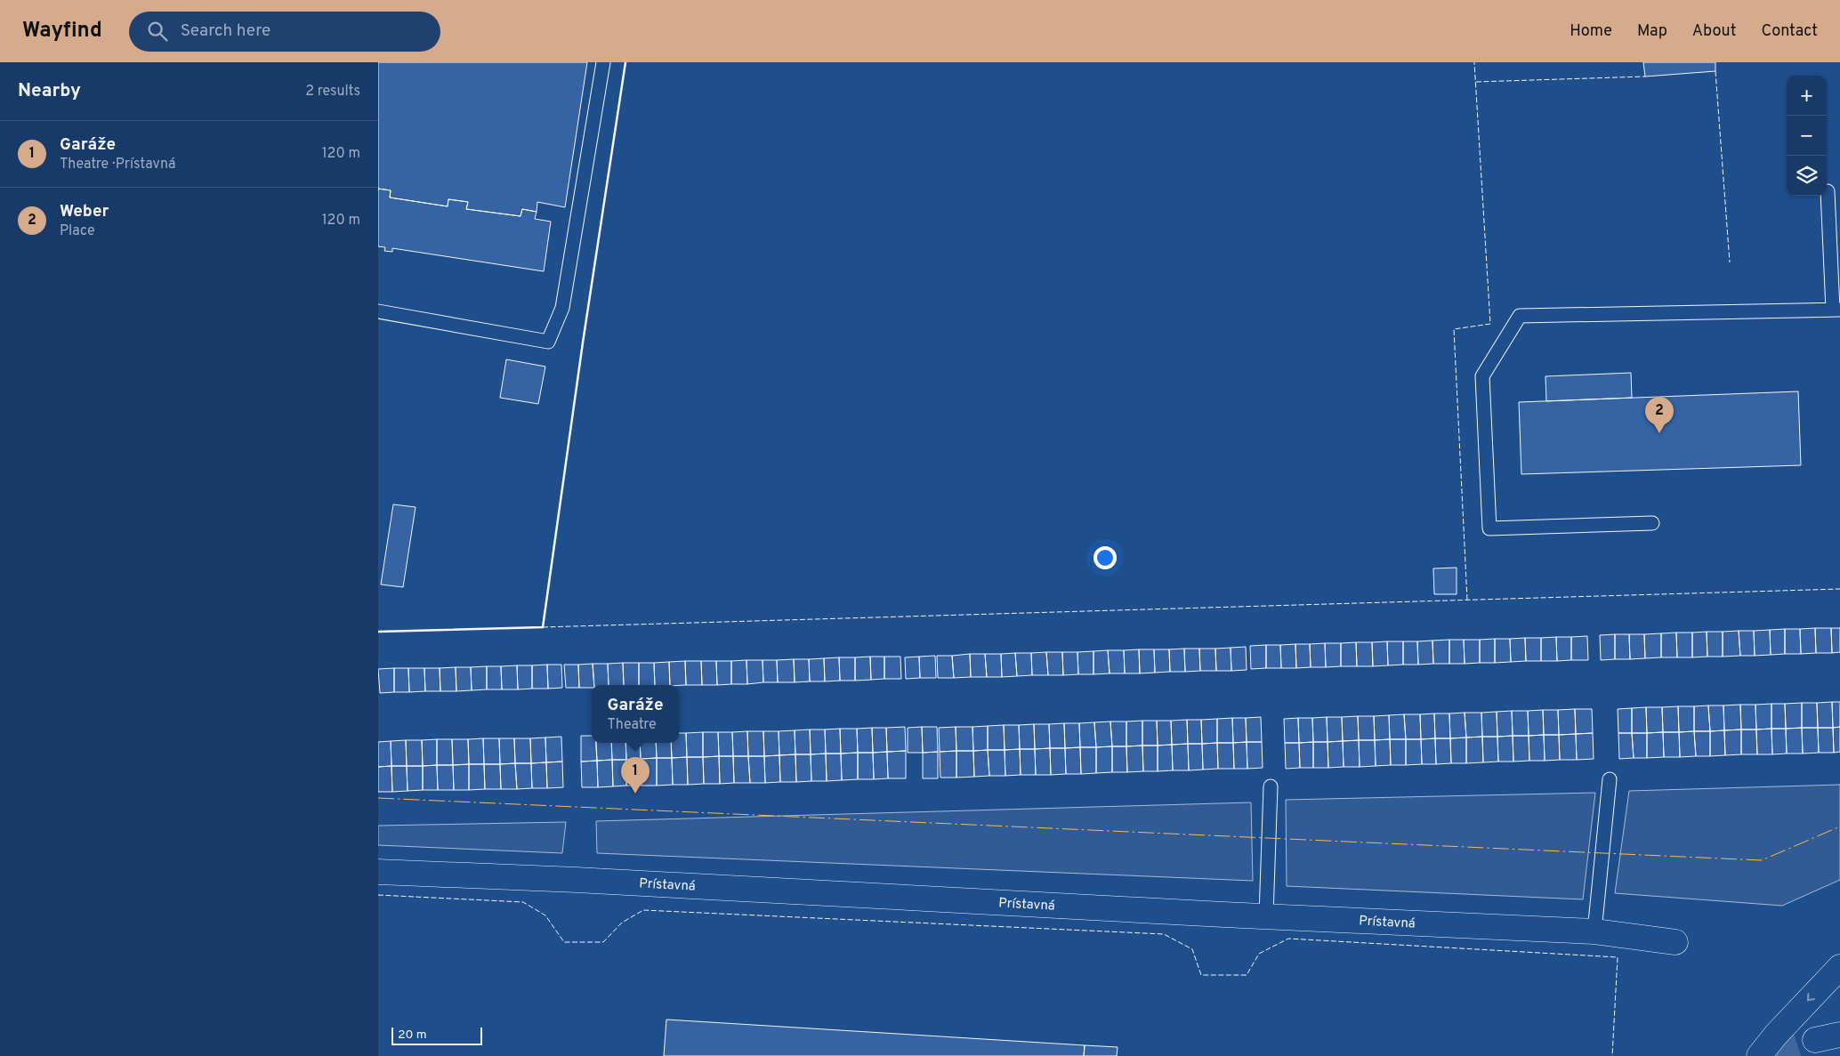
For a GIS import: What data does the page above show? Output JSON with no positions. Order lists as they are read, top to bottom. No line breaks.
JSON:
{"streets":{"main road":["Prístavná"]},"scale_bar":"20 m","page":{"header":"Wayfind","search":"Search here","nav":["Home","Map","About","Contact"],"heading":["Nearby","2 results"],"map_buttons":["+","−"],"list":[{"mark":"1","name":"Garáže","note":"Theatre · Prístavná","value":"120 m"},{"mark":"2","name":"Weber","note":"Place","value":"120 m"}],"pins":["2","1"],"popup":["Garáže","Theatre"],"scale":"20 m"}}
